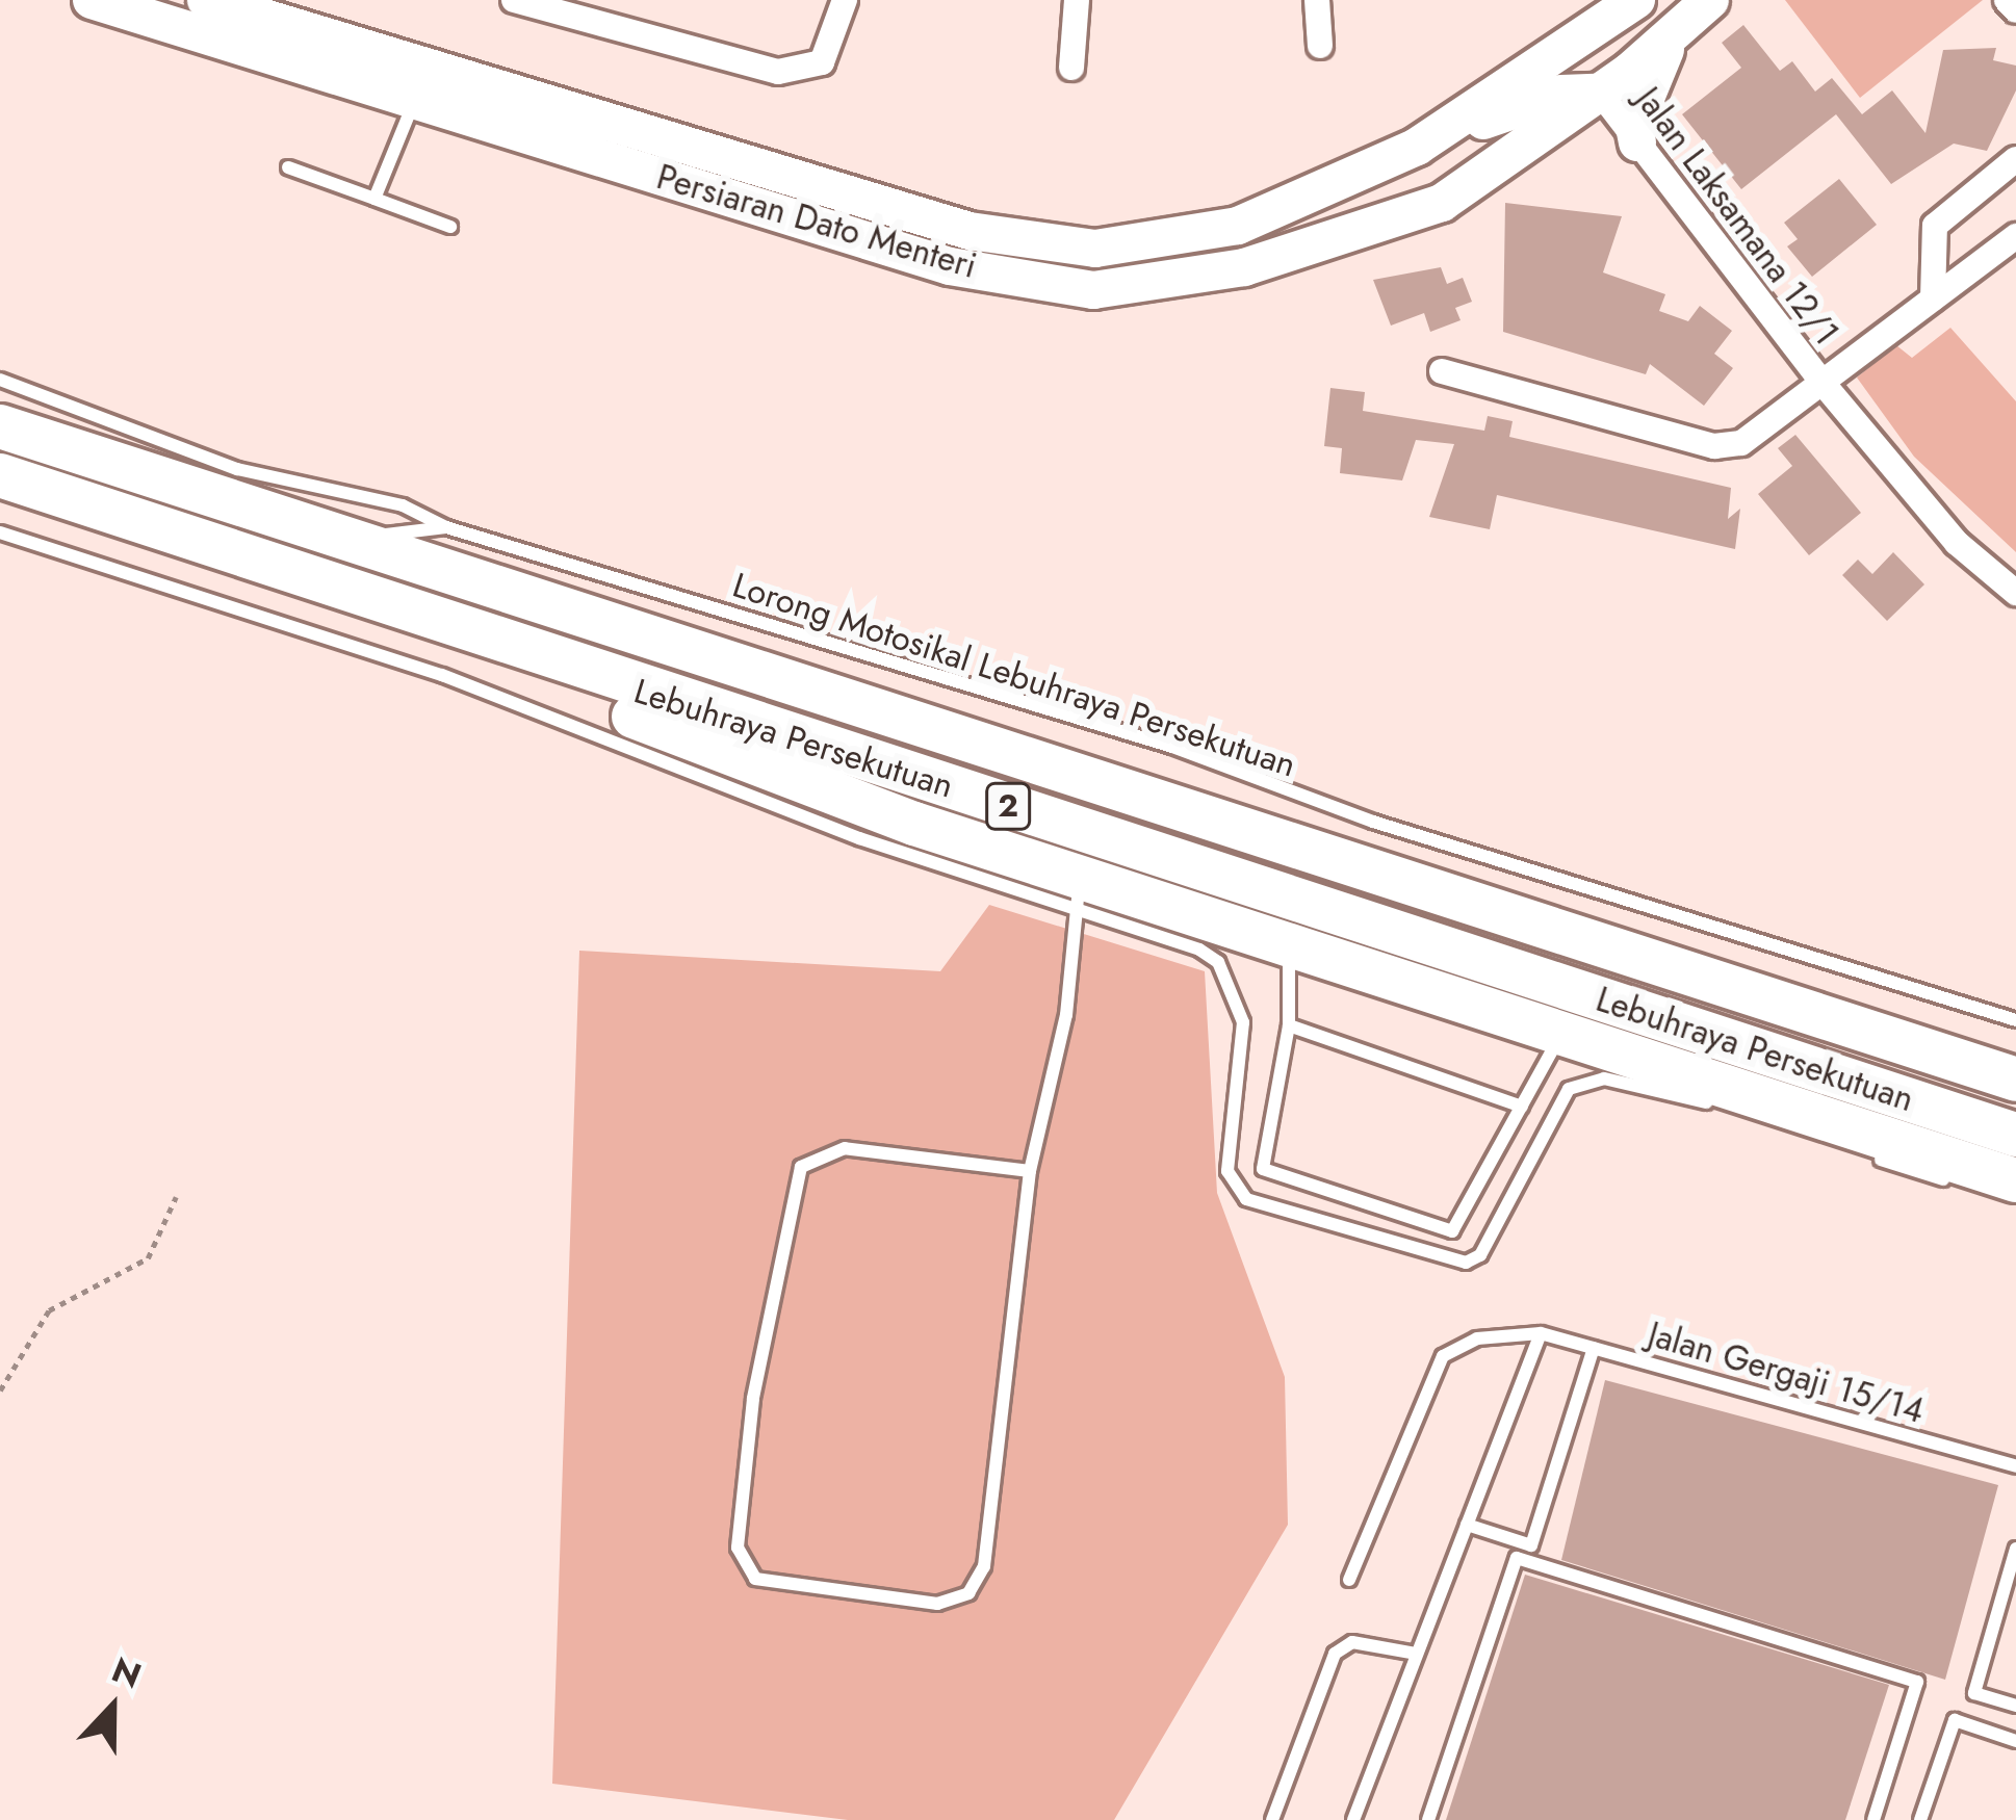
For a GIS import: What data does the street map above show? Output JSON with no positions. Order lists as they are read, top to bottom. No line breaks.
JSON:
{"streets":{"highway":["Lebuhraya Persekutuan","2"],"main road":["Persiaran Dato Menteri"],"street":["Jalan Laksamana 12/1"],"lane":["Lorong Motosikal Lebuhraya Persekutuan","Jalan Gergaji 15/14"]},"crossings":[["Jalan Laksamana 12/1","Persiaran Dato Menteri"]],"north":"top"}
